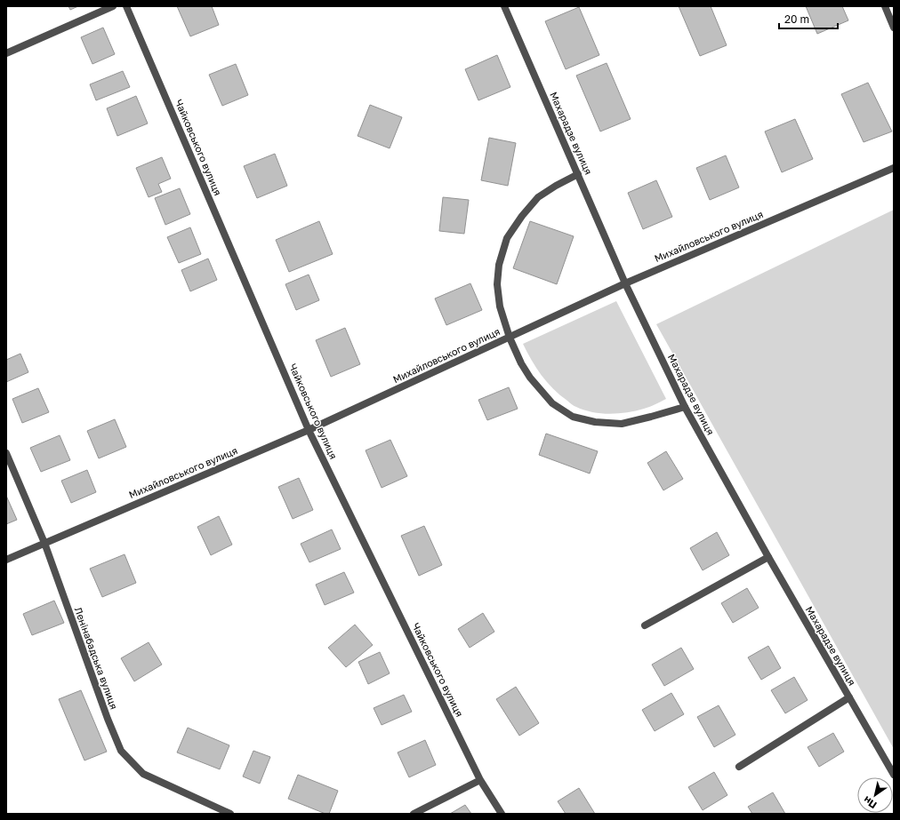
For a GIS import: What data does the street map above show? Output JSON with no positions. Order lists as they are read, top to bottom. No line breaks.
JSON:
{"streets":{"street":["Махарадзе вулиця","Чайковського вулиця","Михайловського вулиця","Ленінабадська вулиця"]},"crossings":[["Махарадзе вулиця","Михайловського вулиця"],["Чайковського вулиця","Михайловського вулиця"],["Михайловського вулиця","Ленінабадська вулиця"]],"scale_bar":"20 m","north":"bottom left"}
